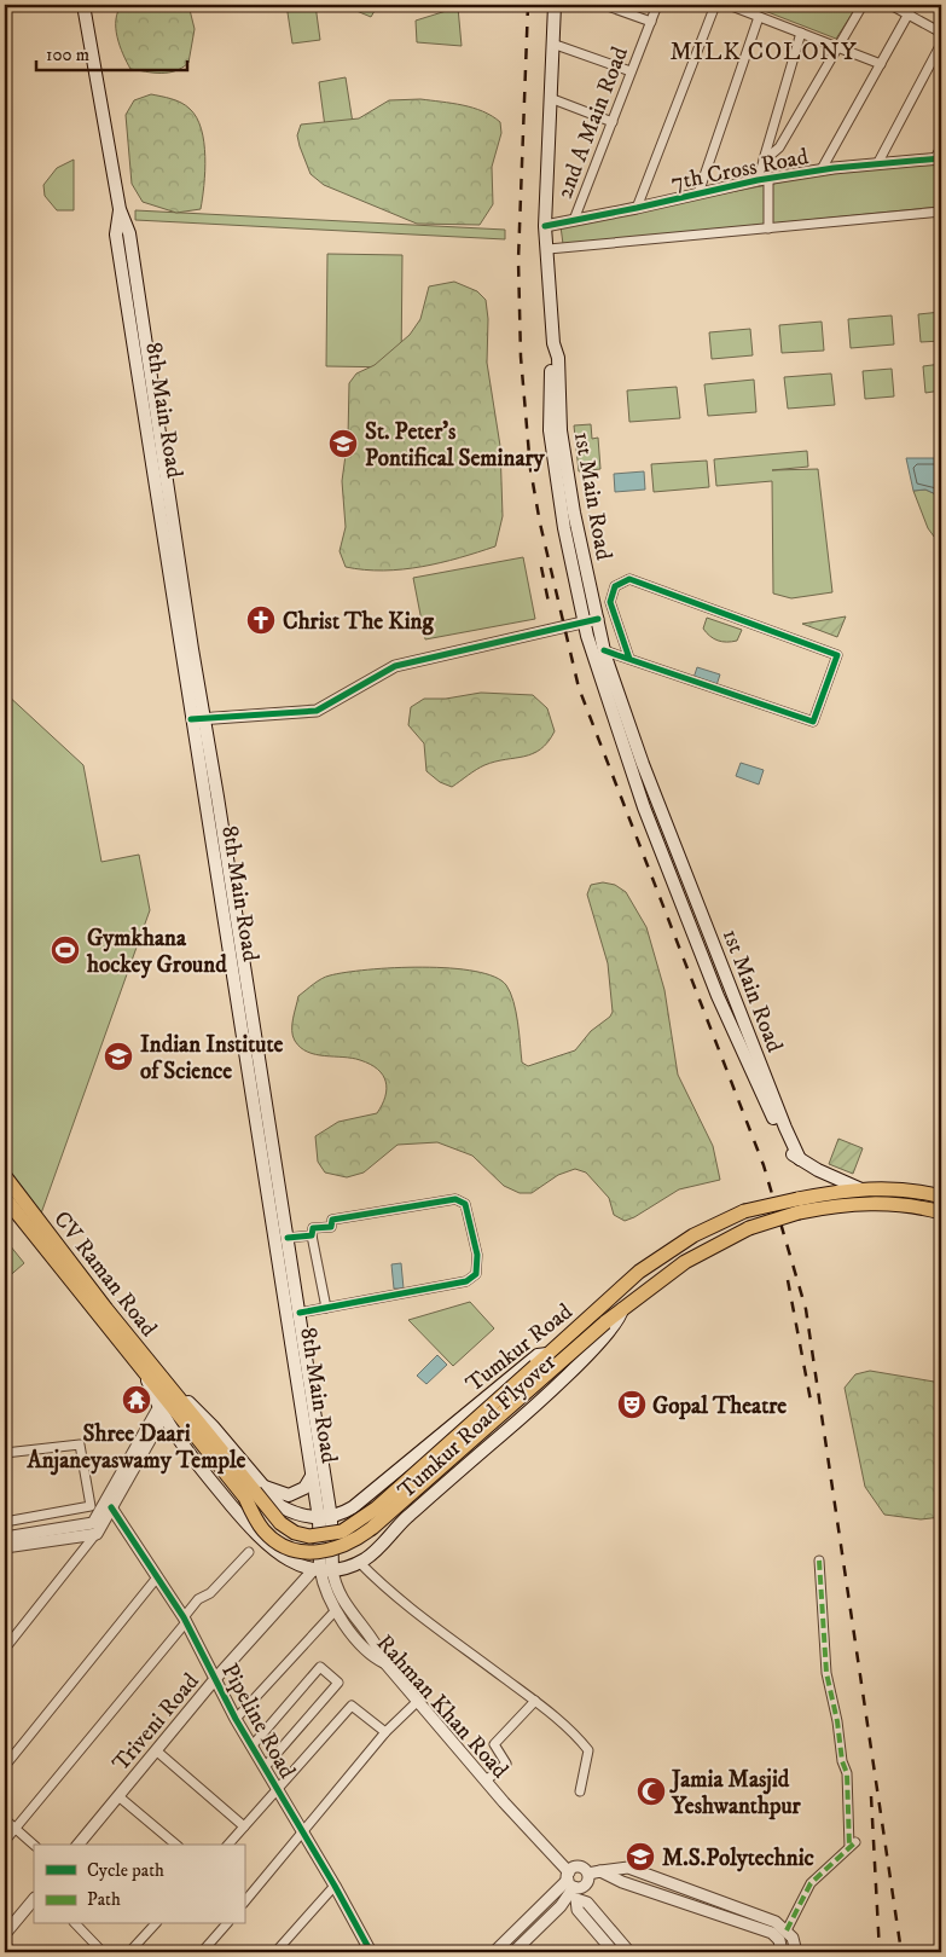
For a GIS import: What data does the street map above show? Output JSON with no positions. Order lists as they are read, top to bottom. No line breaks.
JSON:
{"streets":{"highway":["CV Raman Road","Tumkur Road"],"main road":["8th Main Road","1st Main Road","Tumkur Road Flyover"],"street":["2nd A Main Road","7th Cross Road","Rahman Khan Road","Pipeline Road","Triveni Road"]},"crossings":[["2nd A Main Road","7th Cross Road"],["7th Cross Road","1st Main Road"],["8th Main Road","Tumkur Road"],["8th Main Road","Rahman Khan Road"],["8th Main Road","Triveni Road"],["CV Raman Road","Tumkur Road"],["Tumkur Road","Tumkur Road Flyover"],["Pipeline Road","Triveni Road"]],"districts":["MILK COLONY"],"places":{"school or university":["St. Peter's Pontifical Seminary","Indian Institute of Science","M.S.Polytechnic"],"church":["Christ The King"],"sports":["Gymkhana hockey Ground"],"temple":["Shree Daari Anjaneyaswamy Temple"],"theatre":["Gopal Theatre"],"mosque":["Jamia Masjid Yeshwanthpur"]},"legend":["Cycle path","Path"],"scale_bar":"100 m"}
